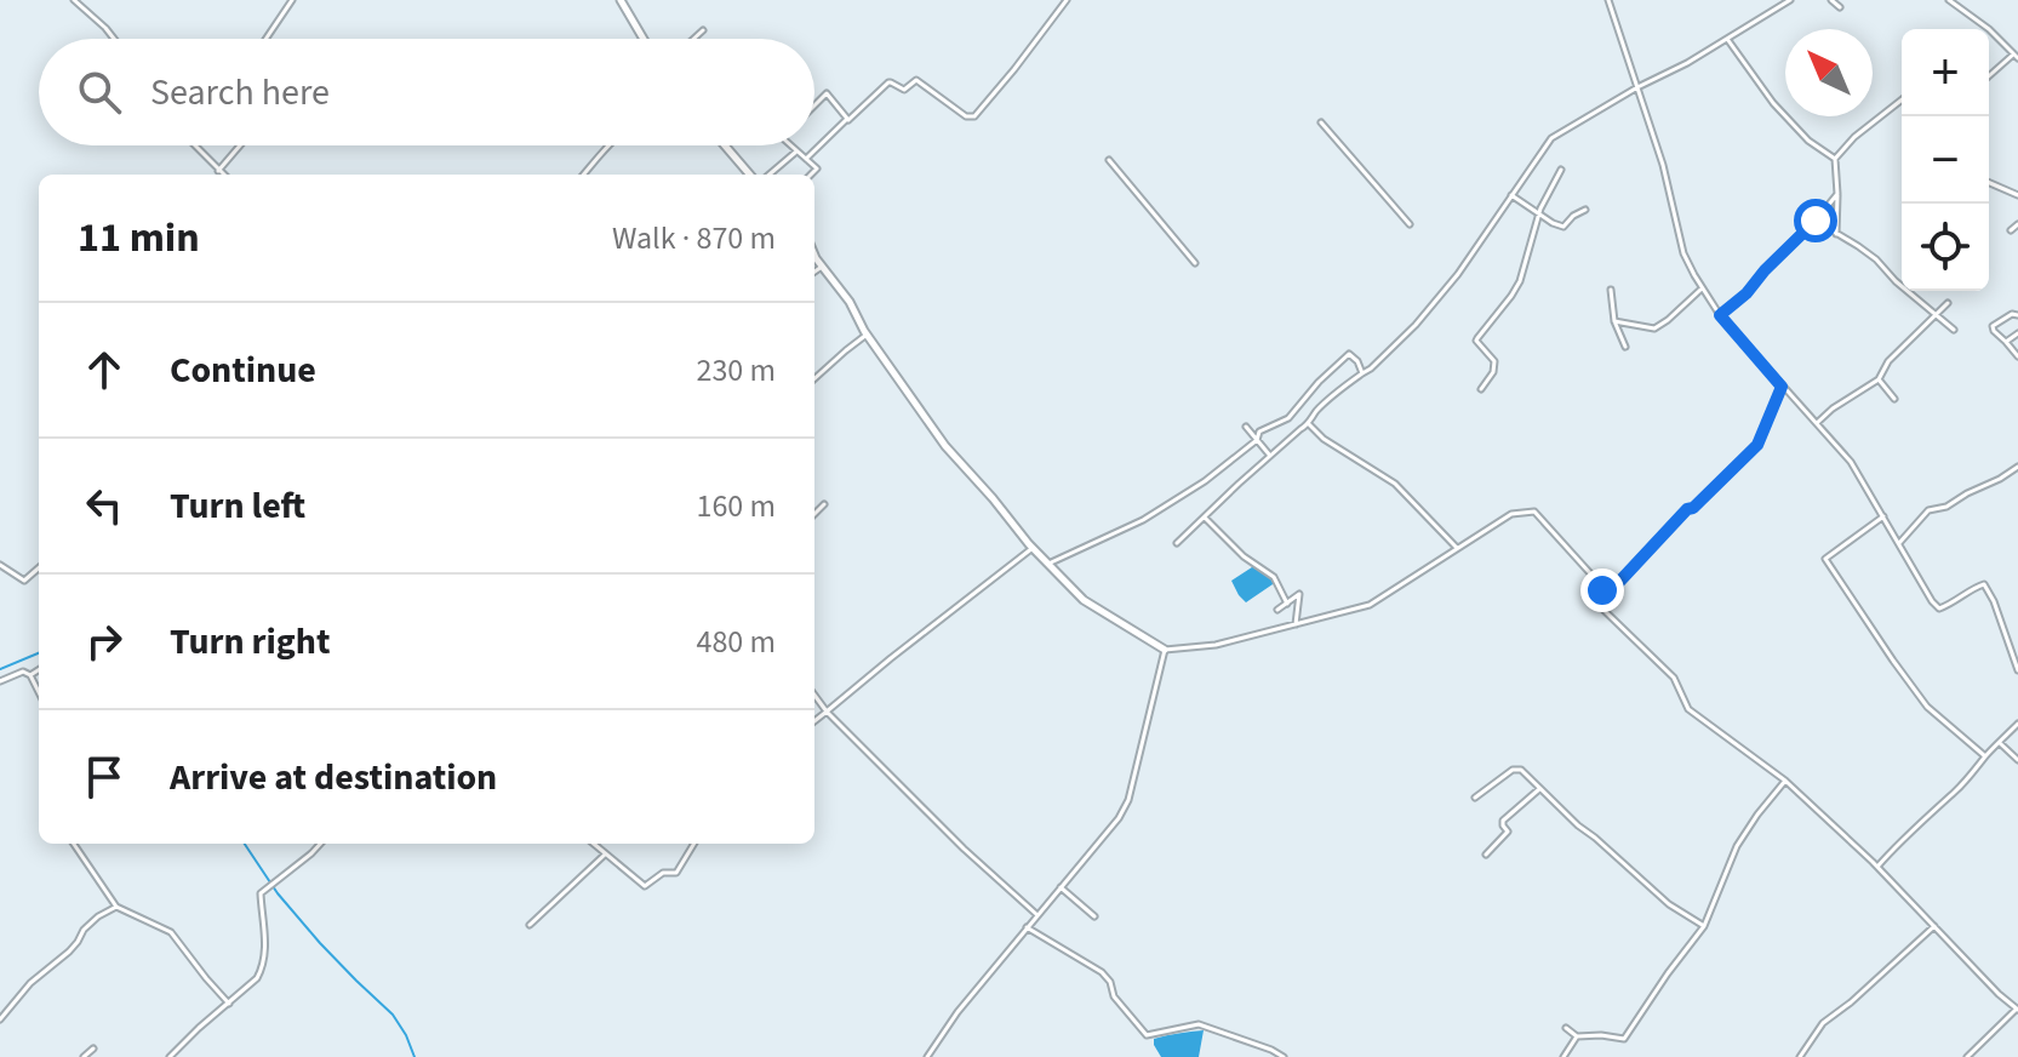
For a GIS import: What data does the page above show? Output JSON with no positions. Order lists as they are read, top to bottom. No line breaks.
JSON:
{"north":"top left","page":{"map_buttons":["+","−"],"search":"Search here","heading":["11 min","Walk · 870 m"],"list":[["Continue","230 m"],["Turn left","160 m"],["Turn right","480 m"],"Arrive at destination"]}}
